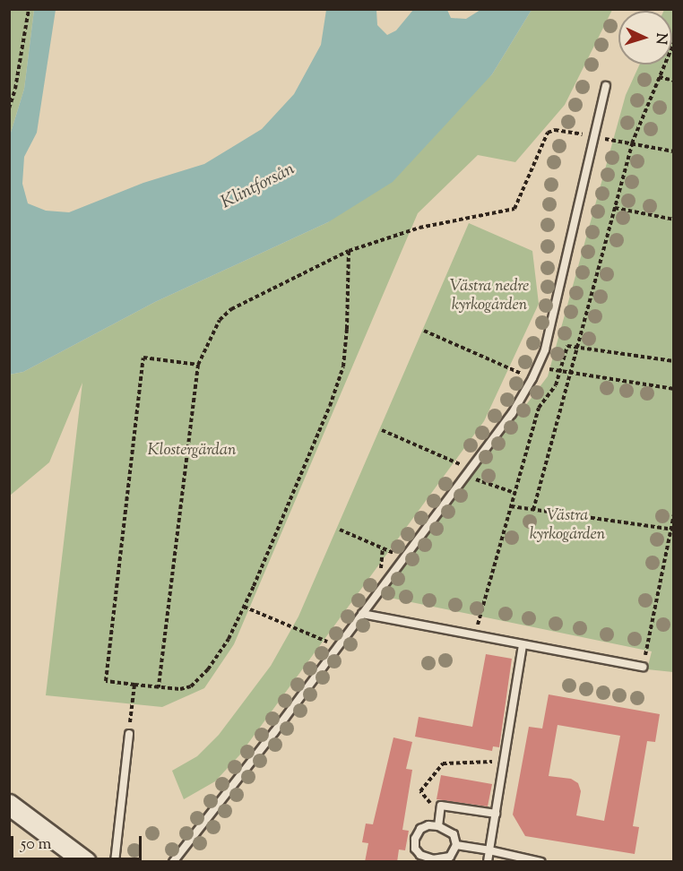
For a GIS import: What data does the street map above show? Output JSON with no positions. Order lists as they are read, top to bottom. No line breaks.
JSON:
{"water":["Klintforsån"],"parks":["Västra nedre kyrkogården","Klostergärdan","Västra kyrkogården"],"scale_bar":"50 m","north":"right"}
